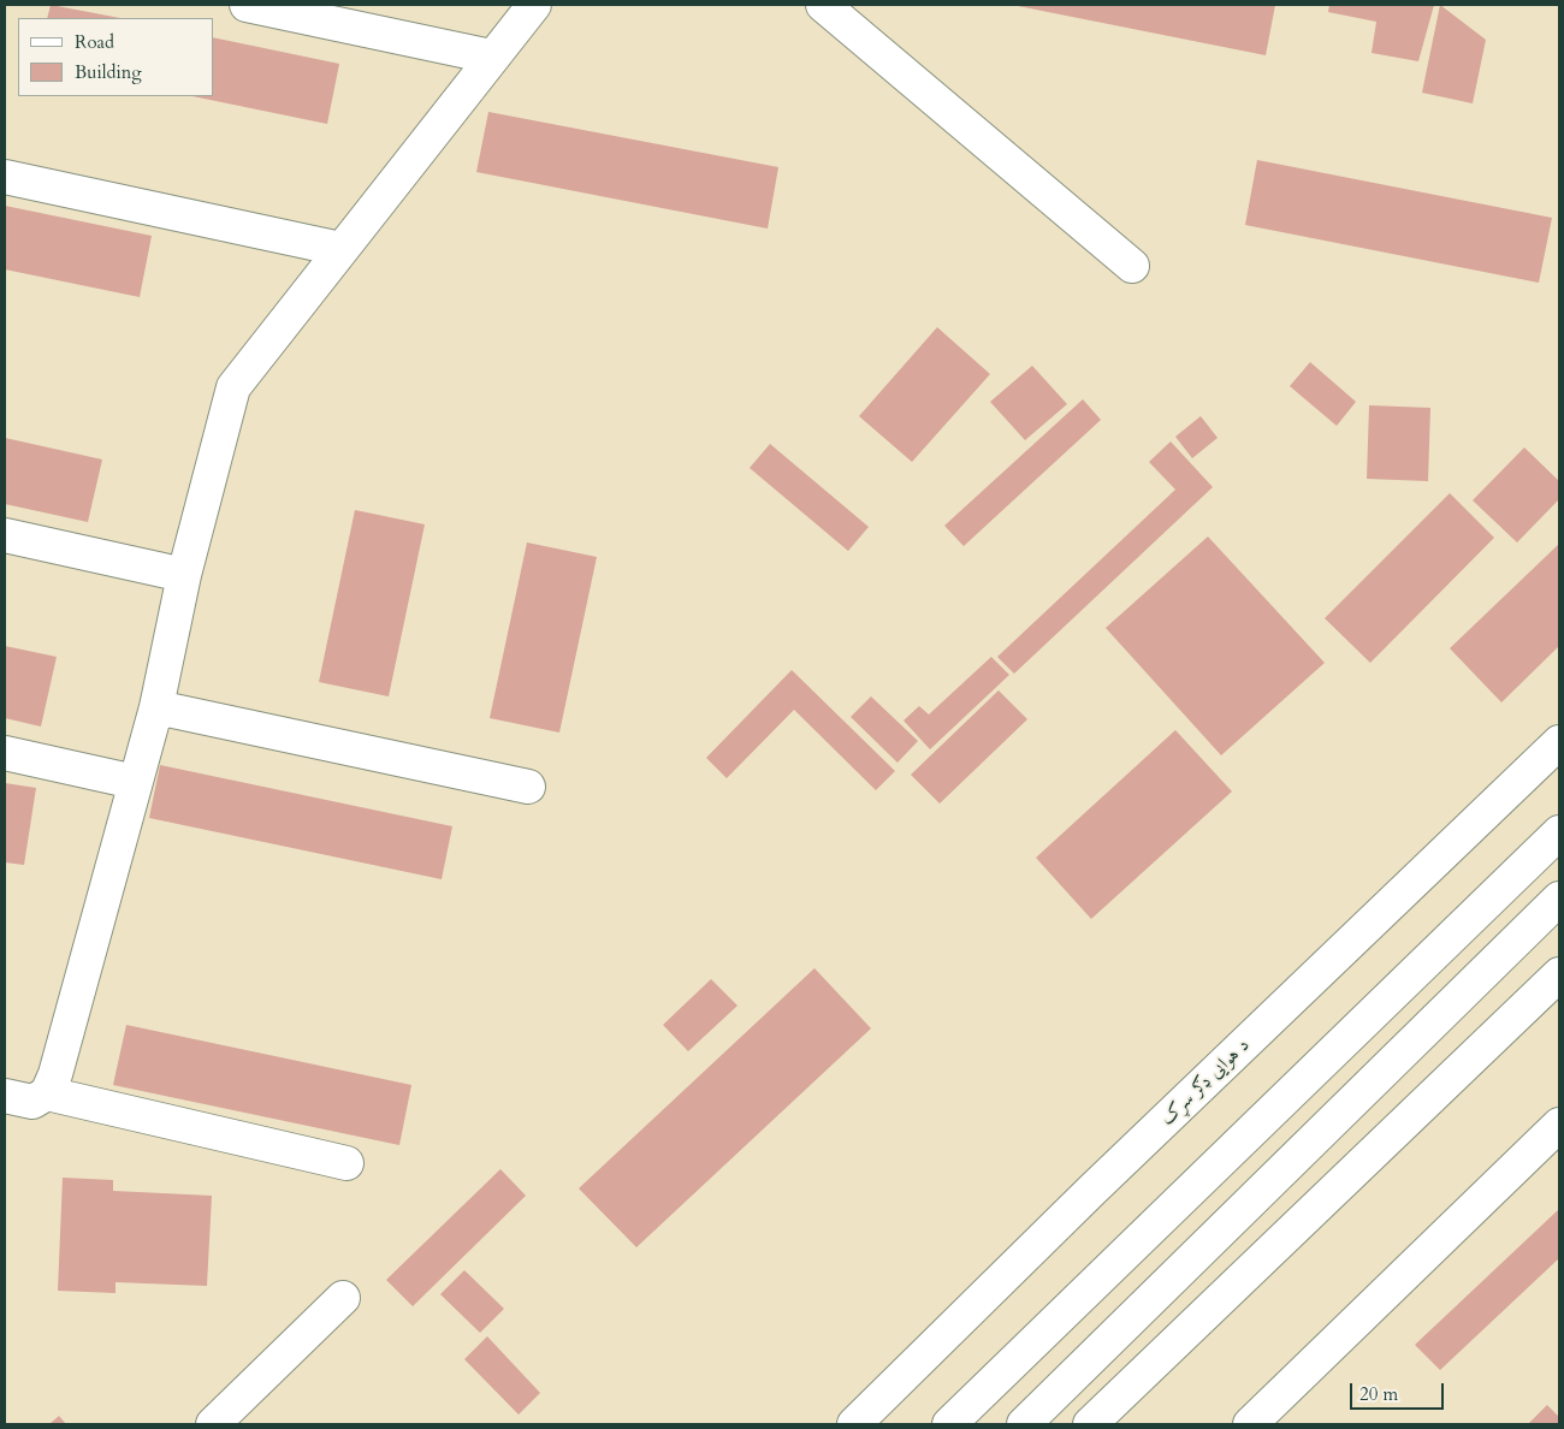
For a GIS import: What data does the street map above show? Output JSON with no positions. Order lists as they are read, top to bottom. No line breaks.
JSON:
{"streets":{"street":["د هوایی ډګر سړک"]},"legend":["Road","Building"],"scale_bar":"20 m"}
